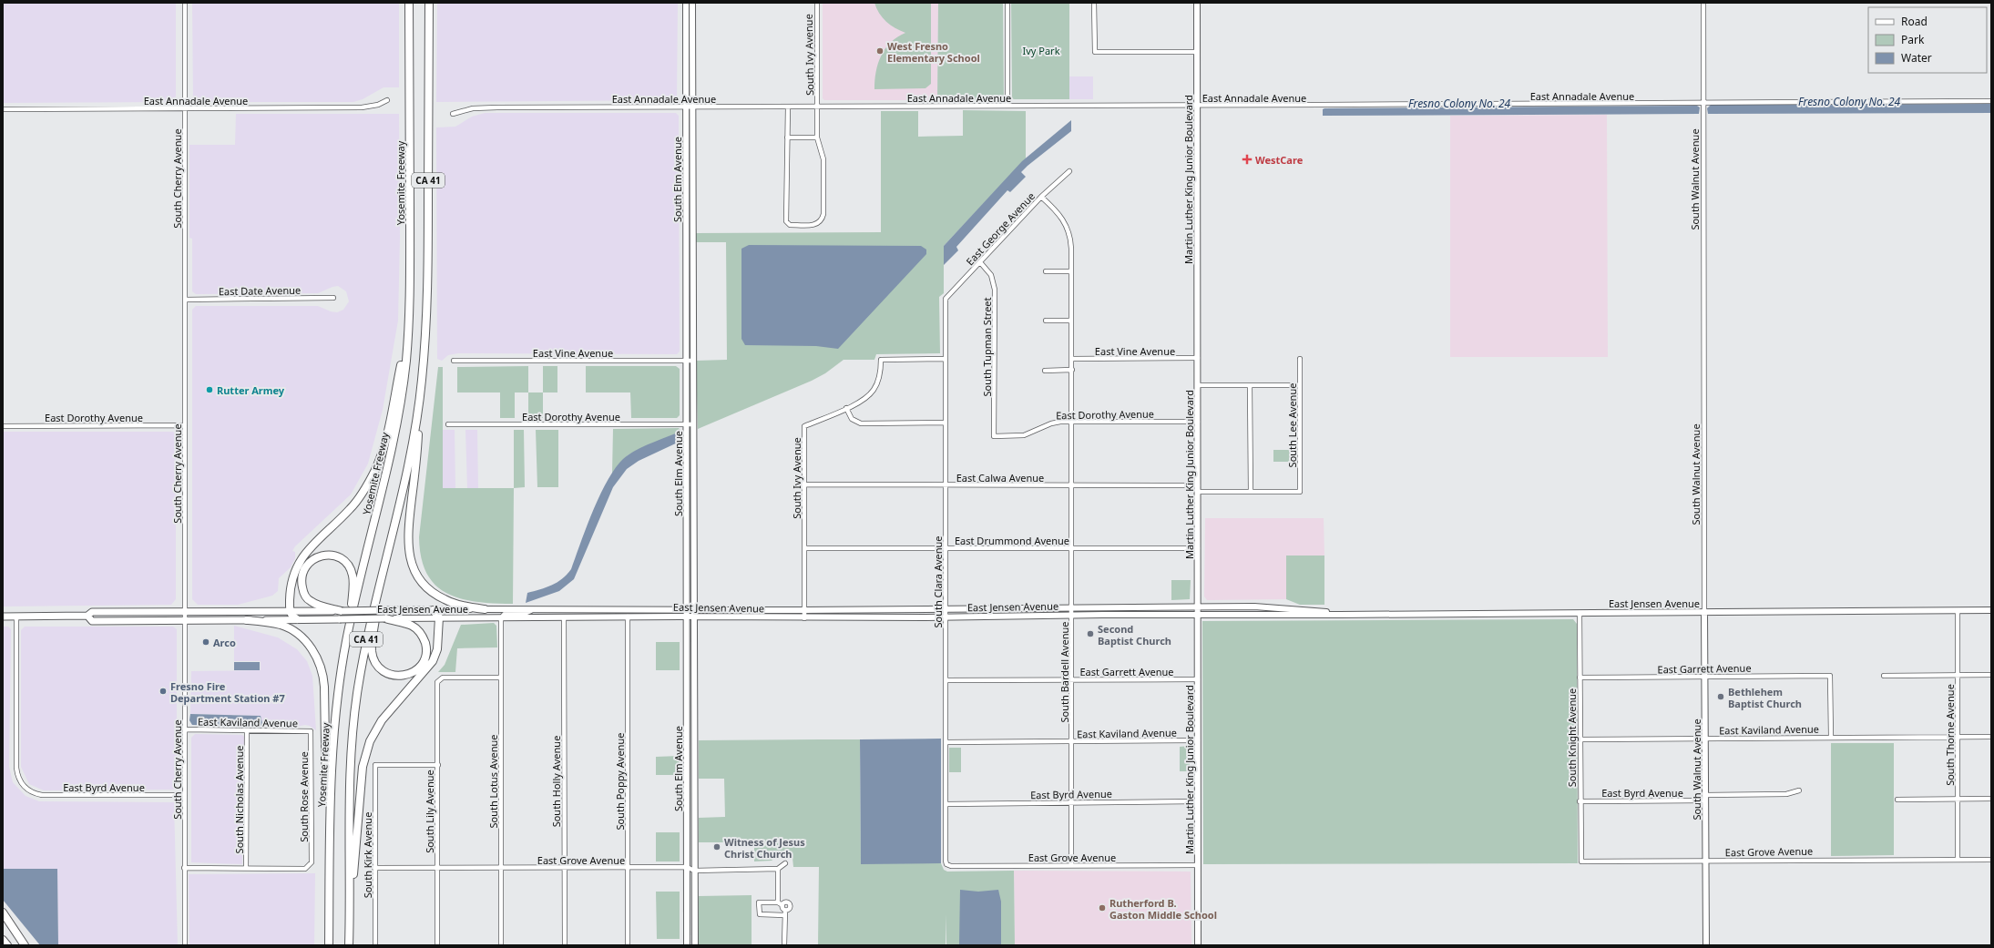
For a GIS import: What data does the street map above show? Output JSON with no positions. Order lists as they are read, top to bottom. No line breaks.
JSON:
{"streets":{"highway":["CA 41","Yosemite Freeway"],"main road":["South Elm Avenue","Martin Luther King Junior Boulevard","South Walnut Avenue","East Jensen Avenue"],"street":["South Ivy Avenue","East Annadale Avenue","South Cherry Avenue","East George Avenue","East Date Avenue","South Tupman Street","East Vine Avenue","East Dorothy Avenue","South Lee Avenue","East Calwa Avenue","East Drummond Avenue","South Clara Avenue","East Garrett Avenue","South Bardell Avenue","East Kaviland Avenue","South Thorne Avenue","South Knight Avenue","South Lotus Avenue","South Holly Avenue","South Poppy Avenue","East Byrd Avenue","South Rose Avenue","South Nicholas Avenue","South Lily Avenue","East Grove Avenue","South Kirk Avenue"]},"crossings":[["South Ivy Avenue","East Annadale Avenue"],["South Ivy Avenue","East Calwa Avenue"],["South Ivy Avenue","East Drummond Avenue"],["South Ivy Avenue","South Clara Avenue"],["South Ivy Avenue","East Jensen Avenue"],["East Annadale Avenue","South Cherry Avenue"],["East Annadale Avenue","South Elm Avenue"],["East Annadale Avenue","Martin Luther King Junior Boulevard"],["East Annadale Avenue","South Walnut Avenue"],["South Cherry Avenue","East Date Avenue"],["South Cherry Avenue","East Dorothy Avenue"],["South Cherry Avenue","East Jensen Avenue"],["South Cherry Avenue","East Kaviland Avenue"],["South Cherry Avenue","East Byrd Avenue"],["South Elm Avenue","East Vine Avenue"],["South Elm Avenue","East Dorothy Avenue"],["South Elm Avenue","East Jensen Avenue"],["South Elm Avenue","East Grove Avenue"],["Martin Luther King Junior Boulevard","East Vine Avenue"],["Martin Luther King Junior Boulevard","East Dorothy Avenue"],["Martin Luther King Junior Boulevard","East Calwa Avenue"],["Martin Luther King Junior Boulevard","East Drummond Avenue"],["Martin Luther King Junior Boulevard","East Jensen Avenue"],["Martin Luther King Junior Boulevard","East Garrett Avenue"],["Martin Luther King Junior Boulevard","East Kaviland Avenue"],["Martin Luther King Junior Boulevard","East Byrd Avenue"],["Martin Luther King Junior Boulevard","East Grove Avenue"],["South Walnut Avenue","East Jensen Avenue"],["South Walnut Avenue","East Garrett Avenue"],["South Walnut Avenue","East Kaviland Avenue"],["South Walnut Avenue","East Byrd Avenue"],["South Walnut Avenue","East Grove Avenue"],["East George Avenue","South Tupman Street"],["East George Avenue","South Clara Avenue"],["East George Avenue","South Bardell Avenue"],["South Tupman Street","East Dorothy Avenue"],["East Vine Avenue","South Bardell Avenue"],["East Dorothy Avenue","South Bardell Avenue"],["South Lee Avenue","East Calwa Avenue"],["East Calwa Avenue","South Clara Avenue"],["East Calwa Avenue","South Bardell Avenue"],["East Drummond Avenue","South Clara Avenue"],["East Drummond Avenue","South Bardell Avenue"],["South Clara Avenue","East Jensen Avenue"],["South Clara Avenue","East Garrett Avenue"],["South Clara Avenue","East Kaviland Avenue"],["South Clara Avenue","East Byrd Avenue"],["South Clara Avenue","East Grove Avenue"],["East Jensen Avenue","South Bardell Avenue"],["East Jensen Avenue","South Thorne Avenue"],["East Jensen Avenue","South Knight Avenue"],["East Jensen Avenue","South Lotus Avenue"],["East Jensen Avenue","South Holly Avenue"],["East Jensen Avenue","South Poppy Avenue"],["East Jensen Avenue","East Byrd Avenue"],["East Garrett Avenue","South Bardell Avenue"],["East Garrett Avenue","East Kaviland Avenue"],["East Garrett Avenue","South Knight Avenue"],["South Bardell Avenue","East Kaviland Avenue"],["South Bardell Avenue","East Byrd Avenue"],["South Bardell Avenue","East Grove Avenue"],["East Kaviland Avenue","South Thorne Avenue"],["East Kaviland Avenue","South Knight Avenue"],["East Kaviland Avenue","South Rose Avenue"],["East Kaviland Avenue","South Nicholas Avenue"],["South Thorne Avenue","East Grove Avenue"],["South Knight Avenue","East Byrd Avenue"],["South Knight Avenue","East Grove Avenue"],["South Lotus Avenue","South Lily Avenue"],["South Lotus Avenue","East Grove Avenue"],["South Holly Avenue","East Grove Avenue"],["South Poppy Avenue","East Grove Avenue"],["South Rose Avenue","South Nicholas Avenue"],["South Lily Avenue","East Grove Avenue"],["South Lily Avenue","South Kirk Avenue"],["East Grove Avenue","South Kirk Avenue"]],"water":["Fresno Colony No. 24"],"parks":["Ivy Park"],"places":{"other":["West Fresno Elementary School","Rutter Armey","Second Baptist Church","Arco","Fresno Fire Department Station #7","Bethlehem Baptist Church","Witness of Jesus Christ Church","Rutherford B. Gaston Middle School"],"health":["WestCare"]},"legend":["Road","Park","Water"]}
